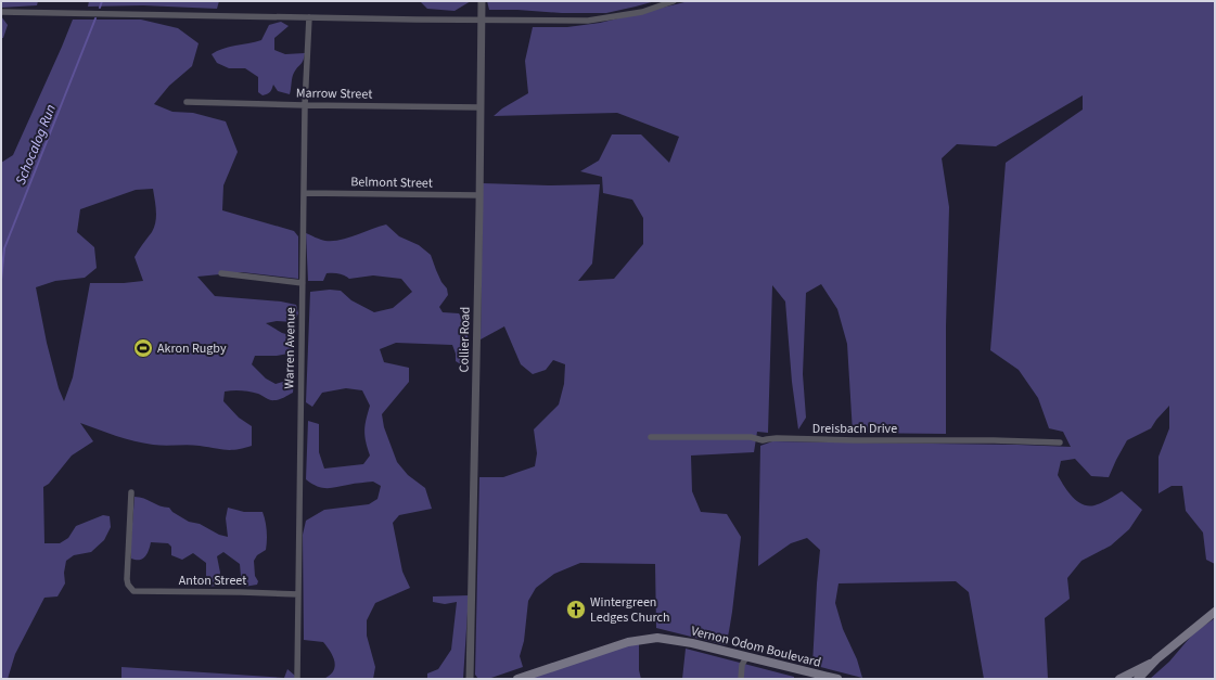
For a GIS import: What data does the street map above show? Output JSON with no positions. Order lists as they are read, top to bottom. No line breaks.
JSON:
{"streets":{"main road":["Vernon Odom Boulevard"],"street":["Marrow Street","Belmont Street","Collier Road","Warren Avenue","Dreisbach Drive","Anton Street"]},"crossings":[["Marrow Street","Collier Road"],["Marrow Street","Warren Avenue"],["Belmont Street","Collier Road"],["Belmont Street","Warren Avenue"],["Warren Avenue","Anton Street"]],"water":["Schocalog Run"],"places":{"sports":["Akron Rugby"],"church":["Wintergreen Ledges Church"]}}
